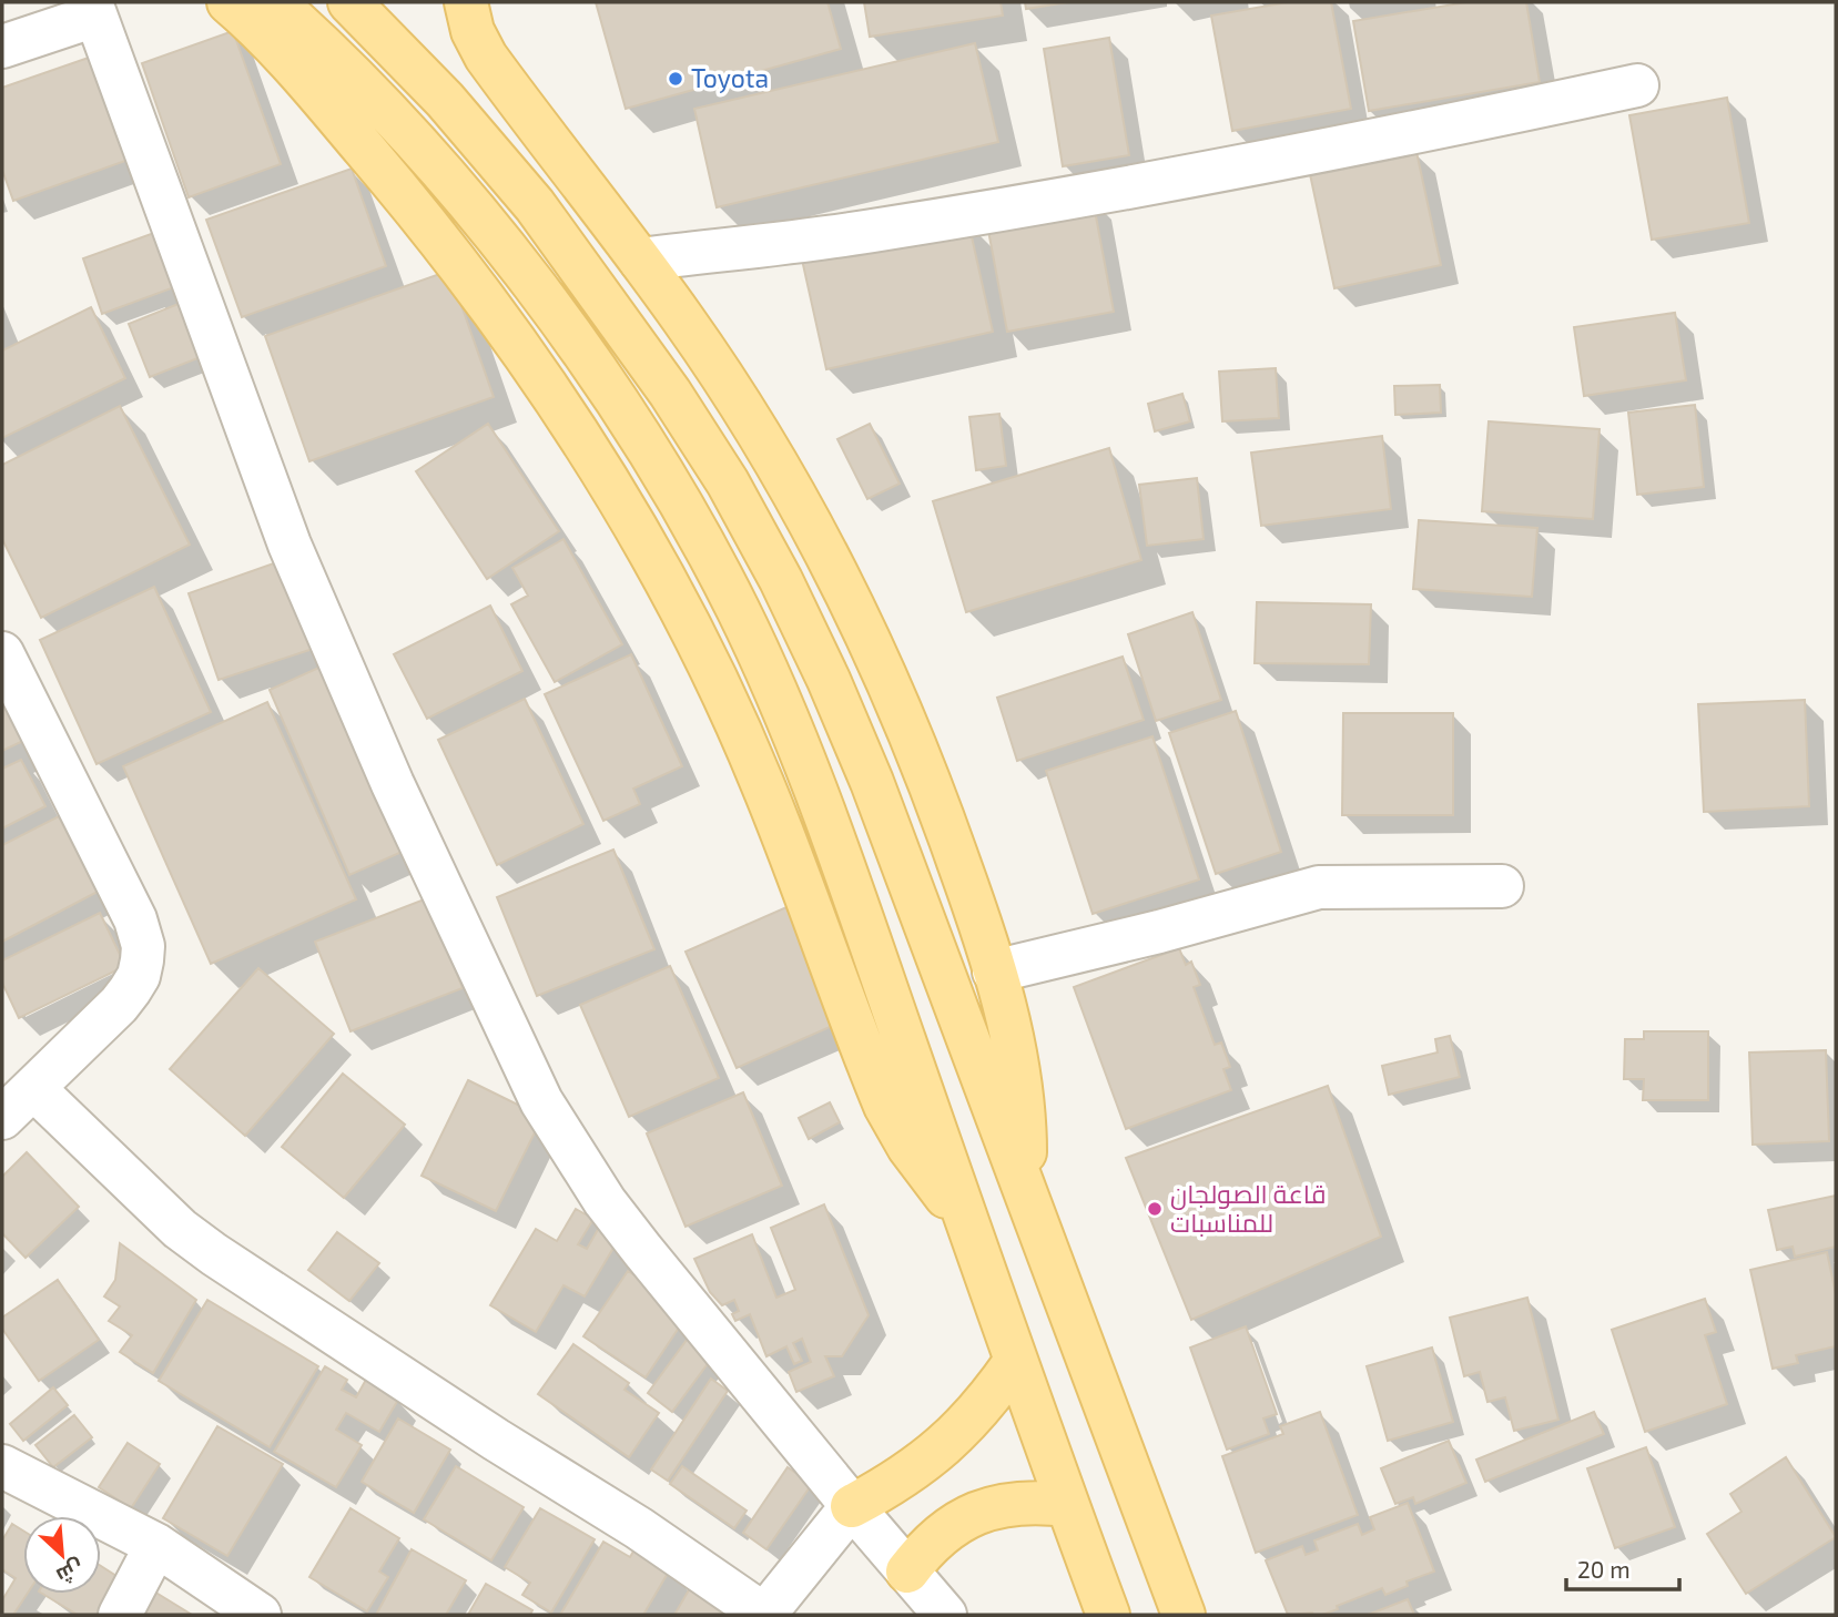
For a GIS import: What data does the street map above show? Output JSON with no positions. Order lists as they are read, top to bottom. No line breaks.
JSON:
{"places":["Toyota","قاعة الصولجان للمناسبات"],"scale_bar":"20 m","north":"bottom right"}
